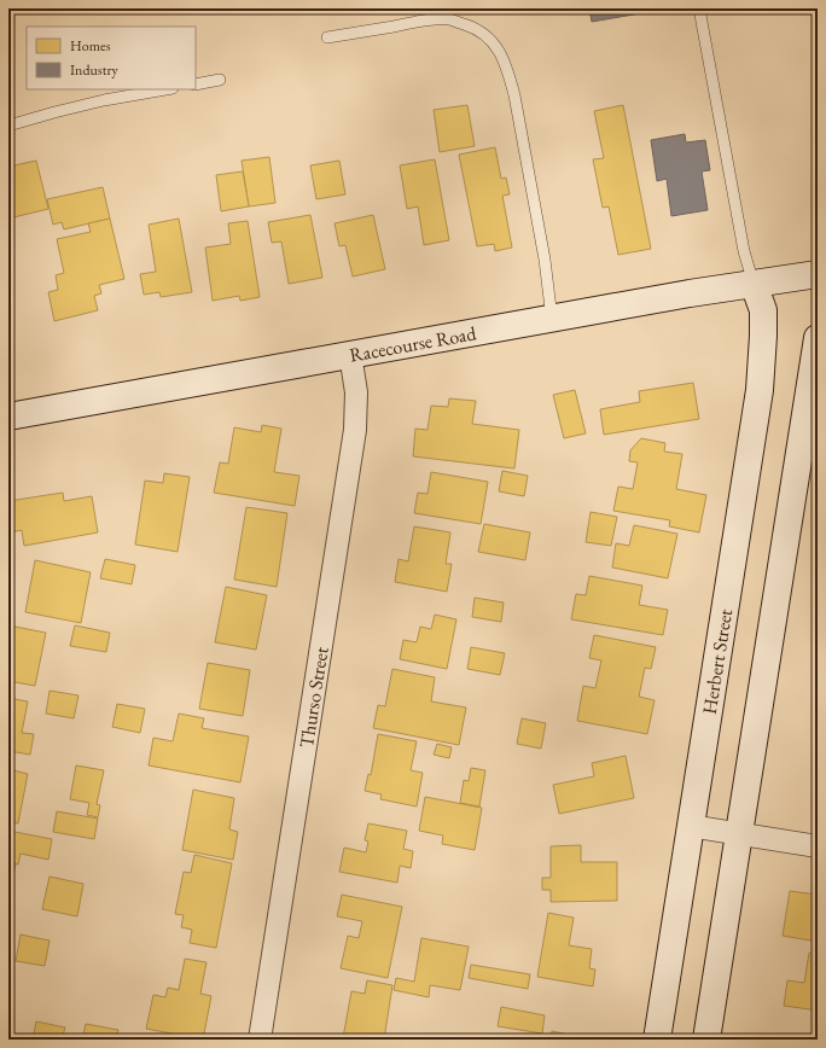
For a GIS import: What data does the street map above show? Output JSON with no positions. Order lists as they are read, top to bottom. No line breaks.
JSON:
{"streets":{"street":["Racecourse Road","Herbert Street","Thurso Street"]},"crossings":[["Racecourse Road","Herbert Street"],["Racecourse Road","Thurso Street"]],"legend":["Homes","Industry"]}
